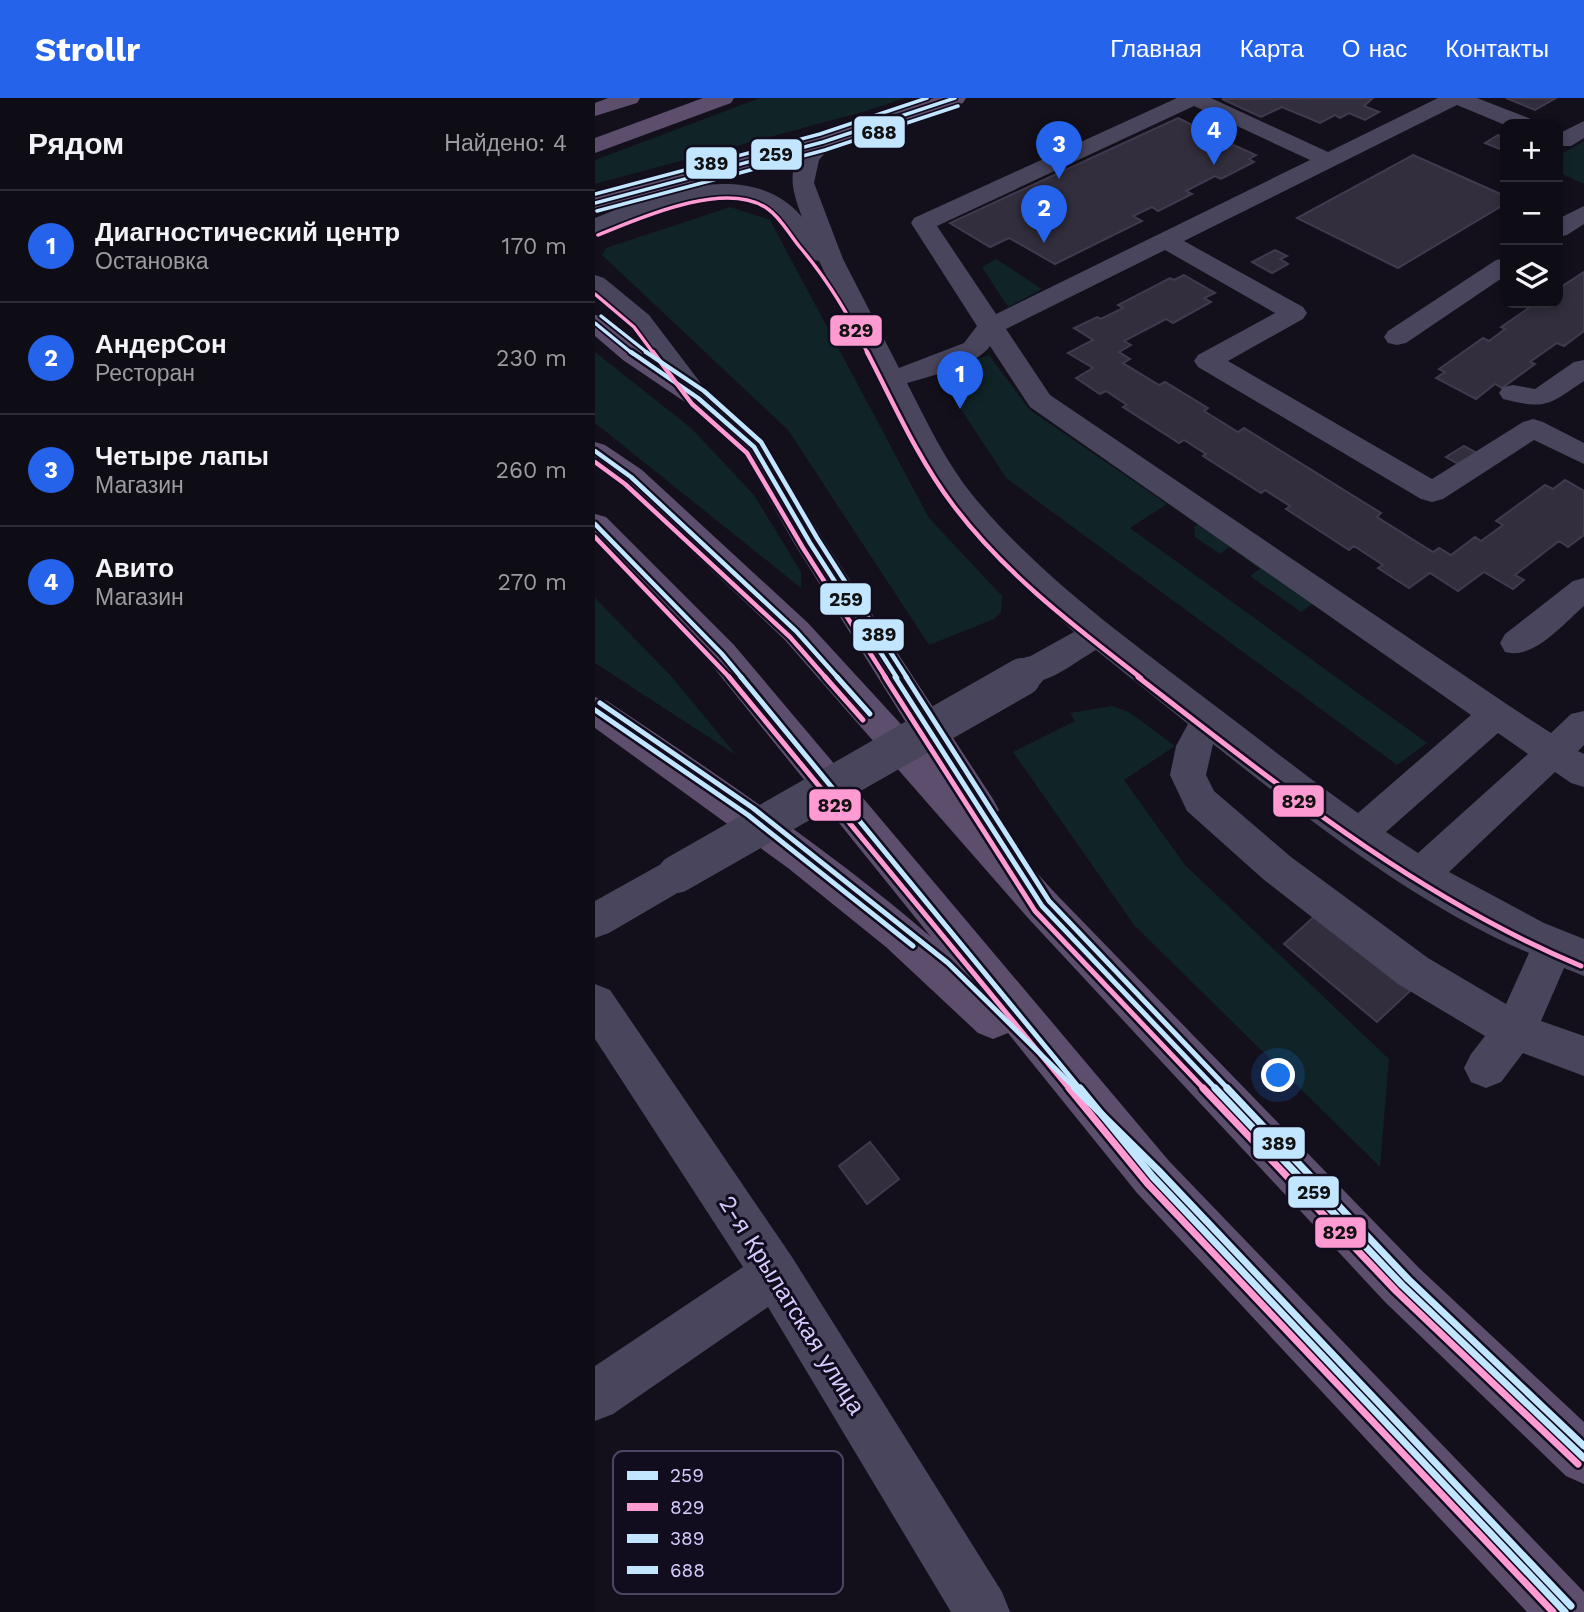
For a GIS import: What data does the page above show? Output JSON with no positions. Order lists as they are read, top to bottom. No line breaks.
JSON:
{"streets":{"street":["2-я Крылатская улица"]},"lines":["transit line 259","transit line 389","transit line 688","transit line 829"],"legend":["259","829","389","688"],"page":{"header":"Strollr","nav":["Главная","Карта","О нас","Контакты"],"heading":["Рядом","Найдено: 4"],"pins":["4","3","2","1"],"map_buttons":["+","−"],"list":[{"mark":"1","name":"Диагностический центр","note":"Остановка","value":"170 m"},{"mark":"2","name":"АндерСон","note":"Ресторан","value":"230 m"},{"mark":"3","name":"Четыре лапы","note":"Магазин","value":"260 m"},{"mark":"4","name":"Авито","note":"Магазин","value":"270 m"}]}}
